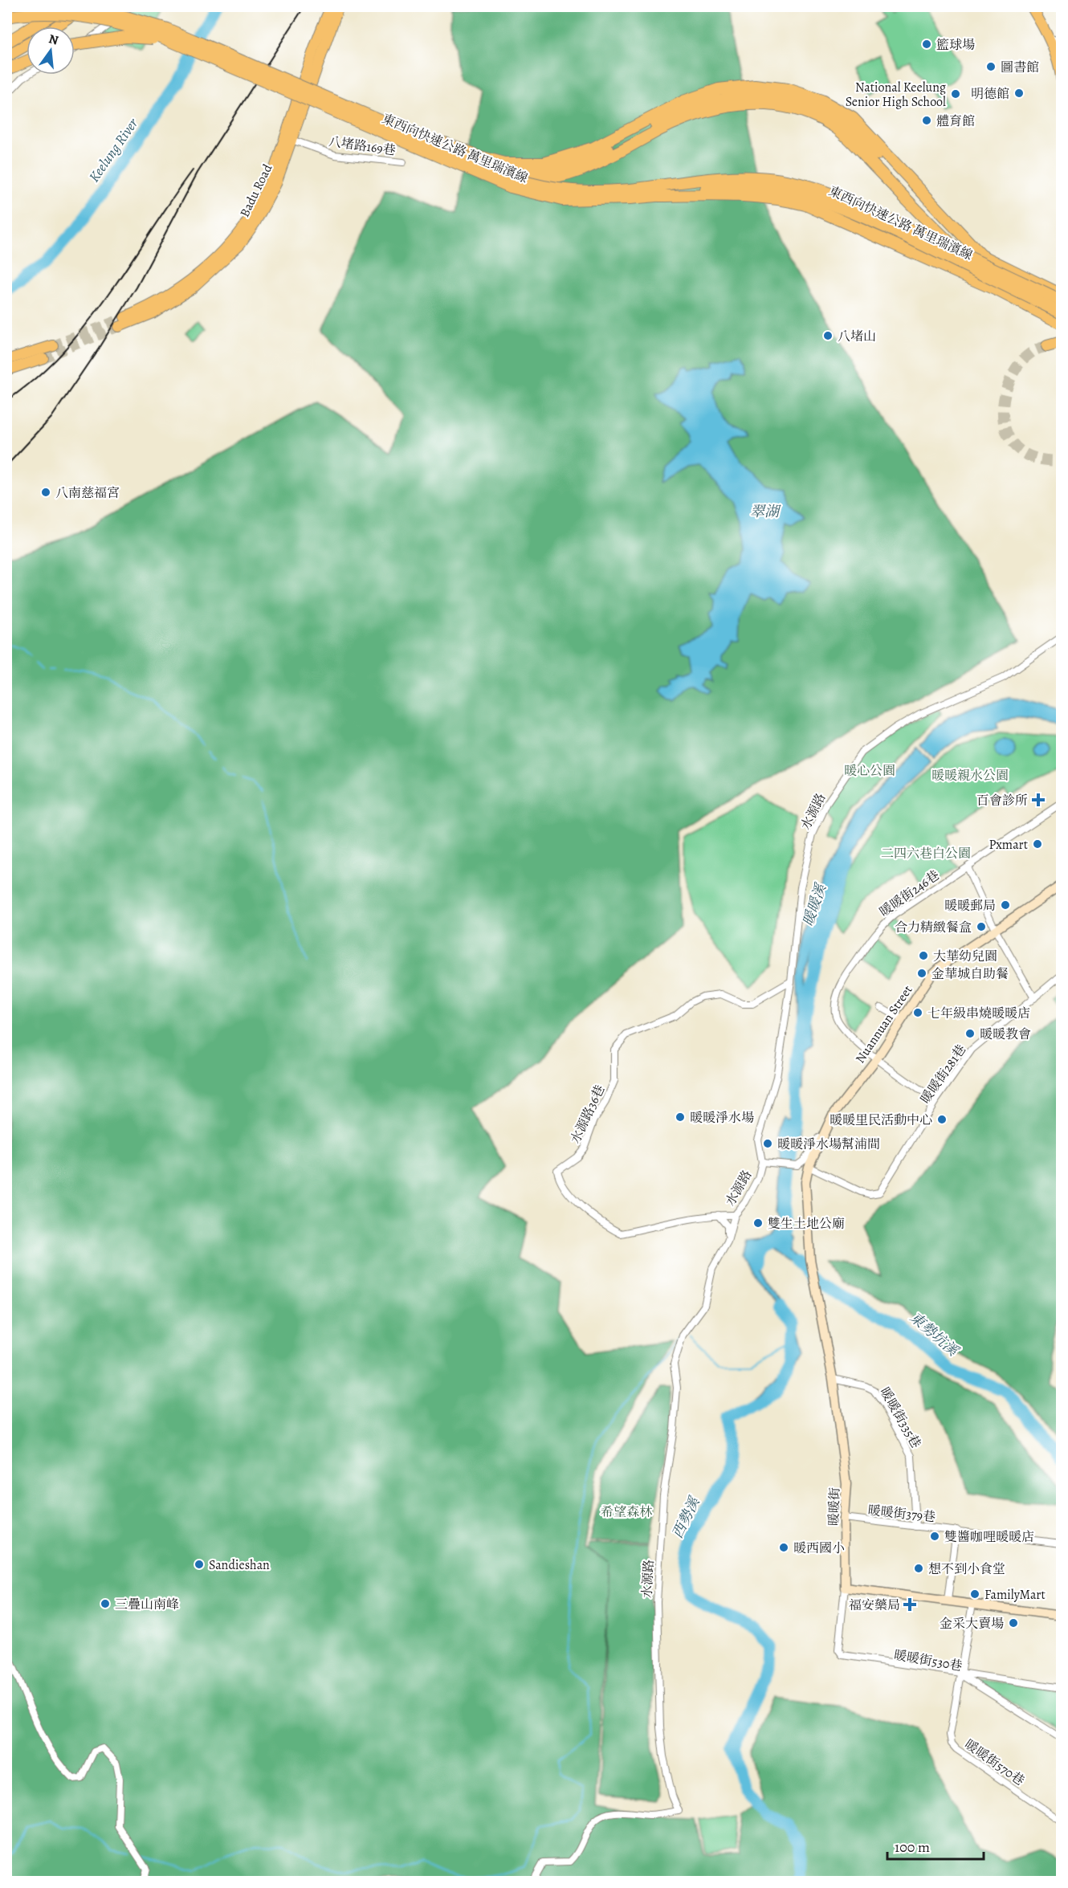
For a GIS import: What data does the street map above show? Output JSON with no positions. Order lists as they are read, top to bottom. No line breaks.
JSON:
{"streets":{"highway":["東西向快速公路 萬里瑞濱線"],"main road":["Badu Road"],"street":["八堵路169巷","水源路","暖暖街246巷","Nuannuan Street","暖暖街281巷","水源路36巷","暖暖街335巷","暖暖街","暖暖街379巷","暖暖街530巷","暖暖街570巷"]},"crossings":[["八堵路169巷","Badu Road"],["水源路","水源路36巷"],["暖暖街246巷","Nuannuan Street"],["Nuannuan Street","暖暖街281巷"],["Nuannuan Street","暖暖街"],["暖暖街335巷","暖暖街"],["暖暖街335巷","暖暖街379巷"],["暖暖街","暖暖街379巷"],["暖暖街","暖暖街530巷"],["暖暖街530巷","暖暖街570巷"]],"water":["Keelung River","翠湖","暖暖溪","東勢坑溪","西勢溪"],"parks":["暖心公園","暖暖親水公園","二四六巷白公園","希望森林"],"places":{"other":["籃球場","圖書館","明德館","National Keelung Senior High School","體育館","八堵山","八南慈福宮","Pxmart","暖暖郵局","合力精緻餐盒","大華幼兒園","金華城自助餐","七年級串燒暖暖店","暖暖教會","暖暖淨水場","暖暖里民活動中心","暖暖淨水場幫浦間","雙生土地公廟","雙醬咖哩暖暖店","暖西國小","Sandieshan","想不到小食堂","FamilyMart","三疊山南峰","金采大賣場"],"health":["百會診所","福安藥局"]},"scale_bar":"100 m","north":"top"}
